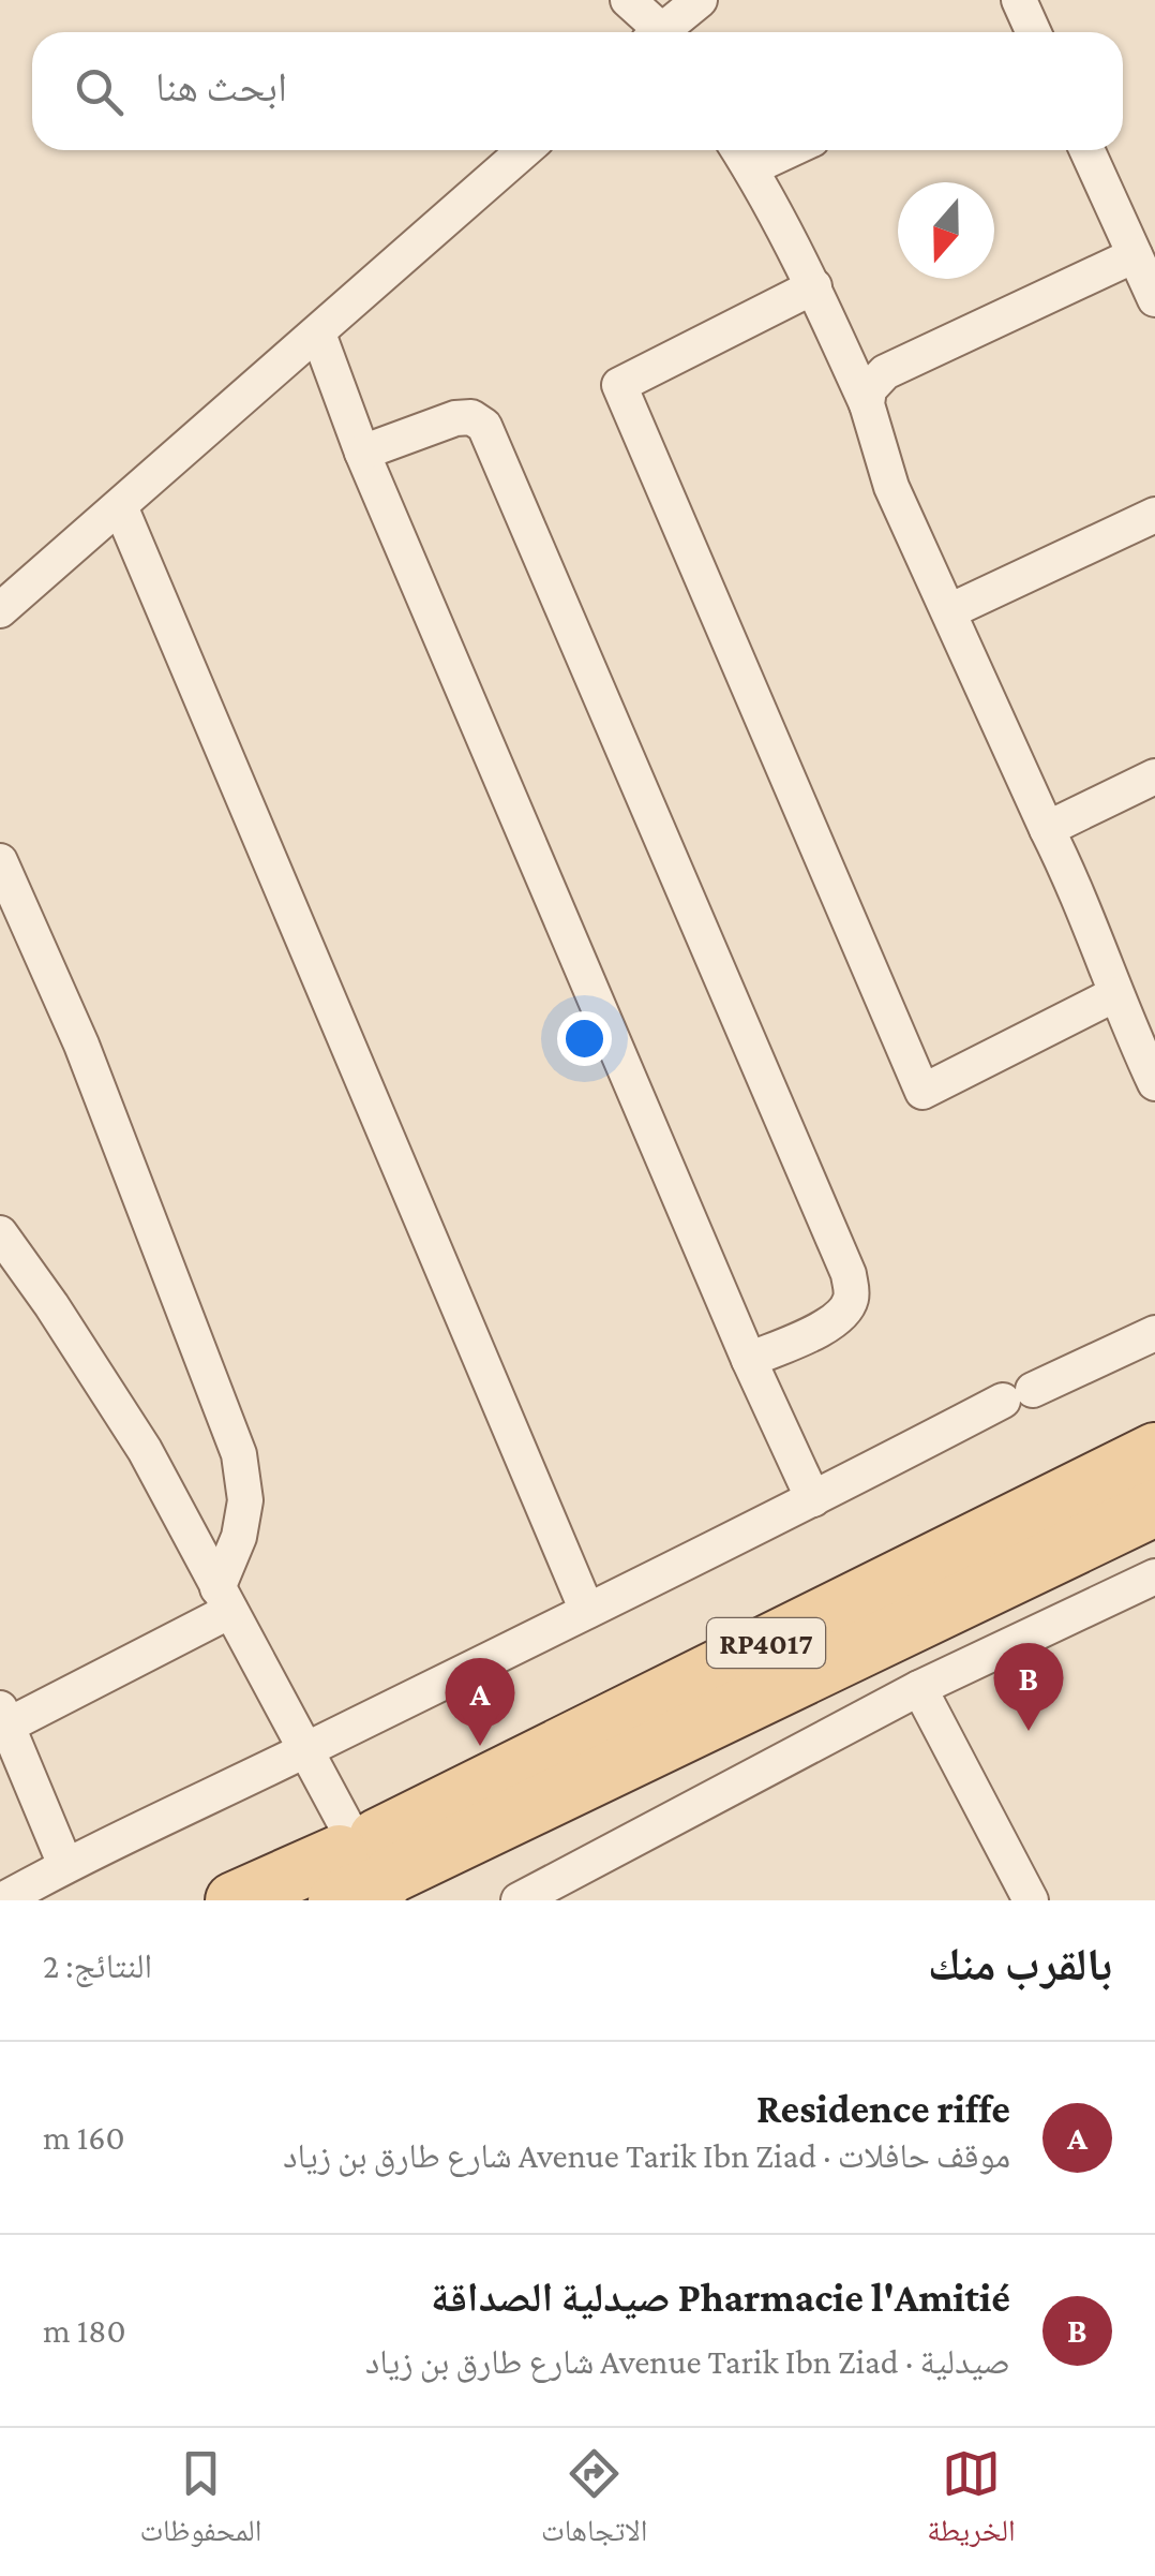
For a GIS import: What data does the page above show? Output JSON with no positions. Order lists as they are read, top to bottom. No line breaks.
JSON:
{"streets":{"main road":["RP4017"]},"north":"bottom","page":{"search":"ابحث هنا","pins":["B","A"],"heading":["بالقرب منك","النتائج: 2"],"list":[{"mark":"A","name":"Residence riffe","note":"موقف حافلات · Avenue Tarik Ibn Ziad شارع طارق بن زياد","value":"160 m"},{"mark":"B","name":"Pharmacie l'Amitié صيدلية الصداقة","note":"صيدلية · Avenue Tarik Ibn Ziad شارع طارق بن زياد","value":"180 m"}],"nav":["الخريطة","الاتجاهات","المحفوظات"]}}
